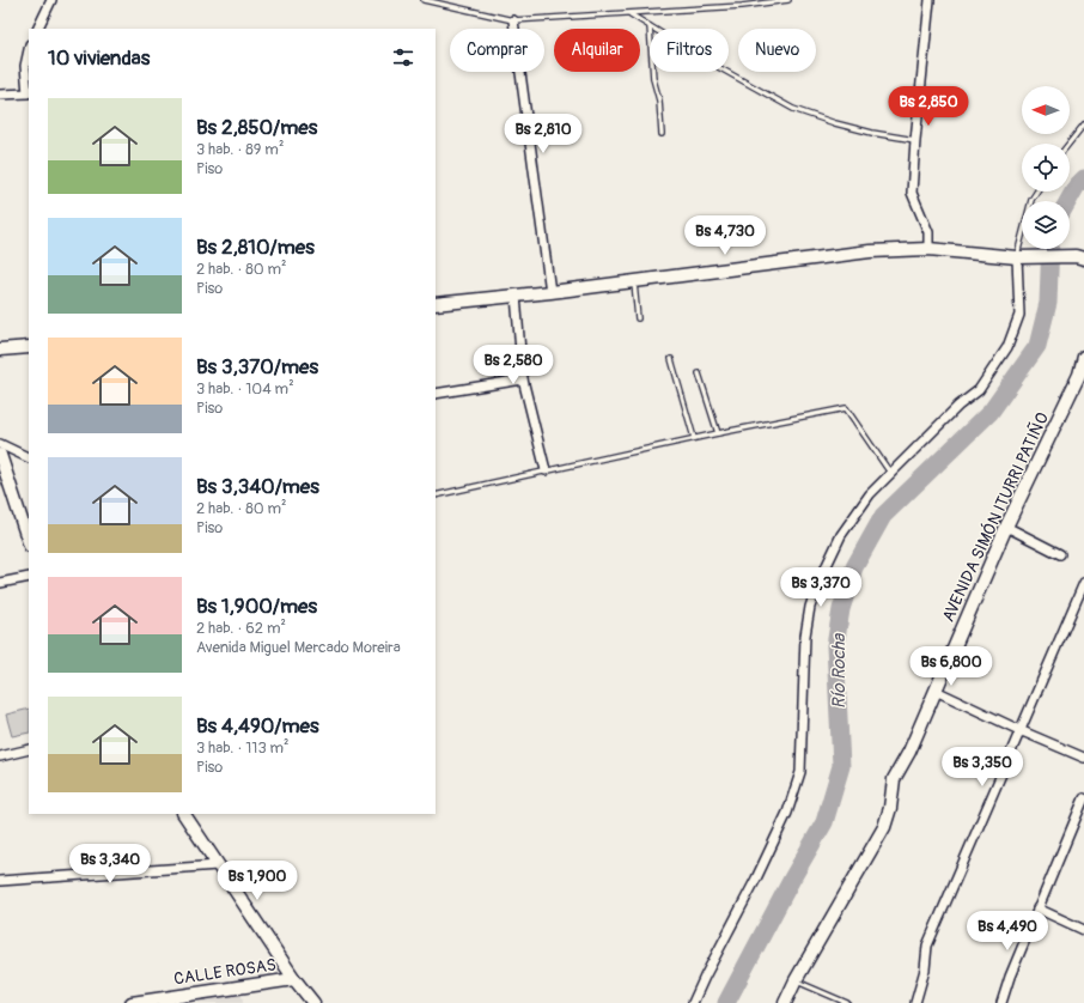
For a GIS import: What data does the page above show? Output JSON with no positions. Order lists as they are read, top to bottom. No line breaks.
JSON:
{"streets":{"street":["AVENIDA SIMÓN ITURRI PATIÑO","CALLE ROSAS"]},"water":["Río Rocha"],"north":"left","page":{"chip":["Comprar","Alquilar","Filtros","Nuevo"],"heading":"10 viviendas","price":["Bs 2,850","Bs 2,810","Bs 4,730","Bs 2,580","Bs 3,370","Bs 6,800","Bs 3,350","Bs 3,340","Bs 1,900","Bs 4,490"],"list":[{"name":"Bs 2,850/mes","note":"3 hab. · 89 m² · Piso"},{"name":"Bs 2,810/mes","note":"2 hab. · 80 m² · Piso"},{"name":"Bs 3,370/mes","note":"3 hab. · 104 m² · Piso"},{"name":"Bs 3,340/mes","note":"2 hab. · 80 m² · Piso"},{"name":"Bs 1,900/mes","note":"2 hab. · 62 m² · Avenida Miguel Mercado Moreira"},{"name":"Bs 4,490/mes","note":"3 hab. · 113 m² · Piso"}]}}
